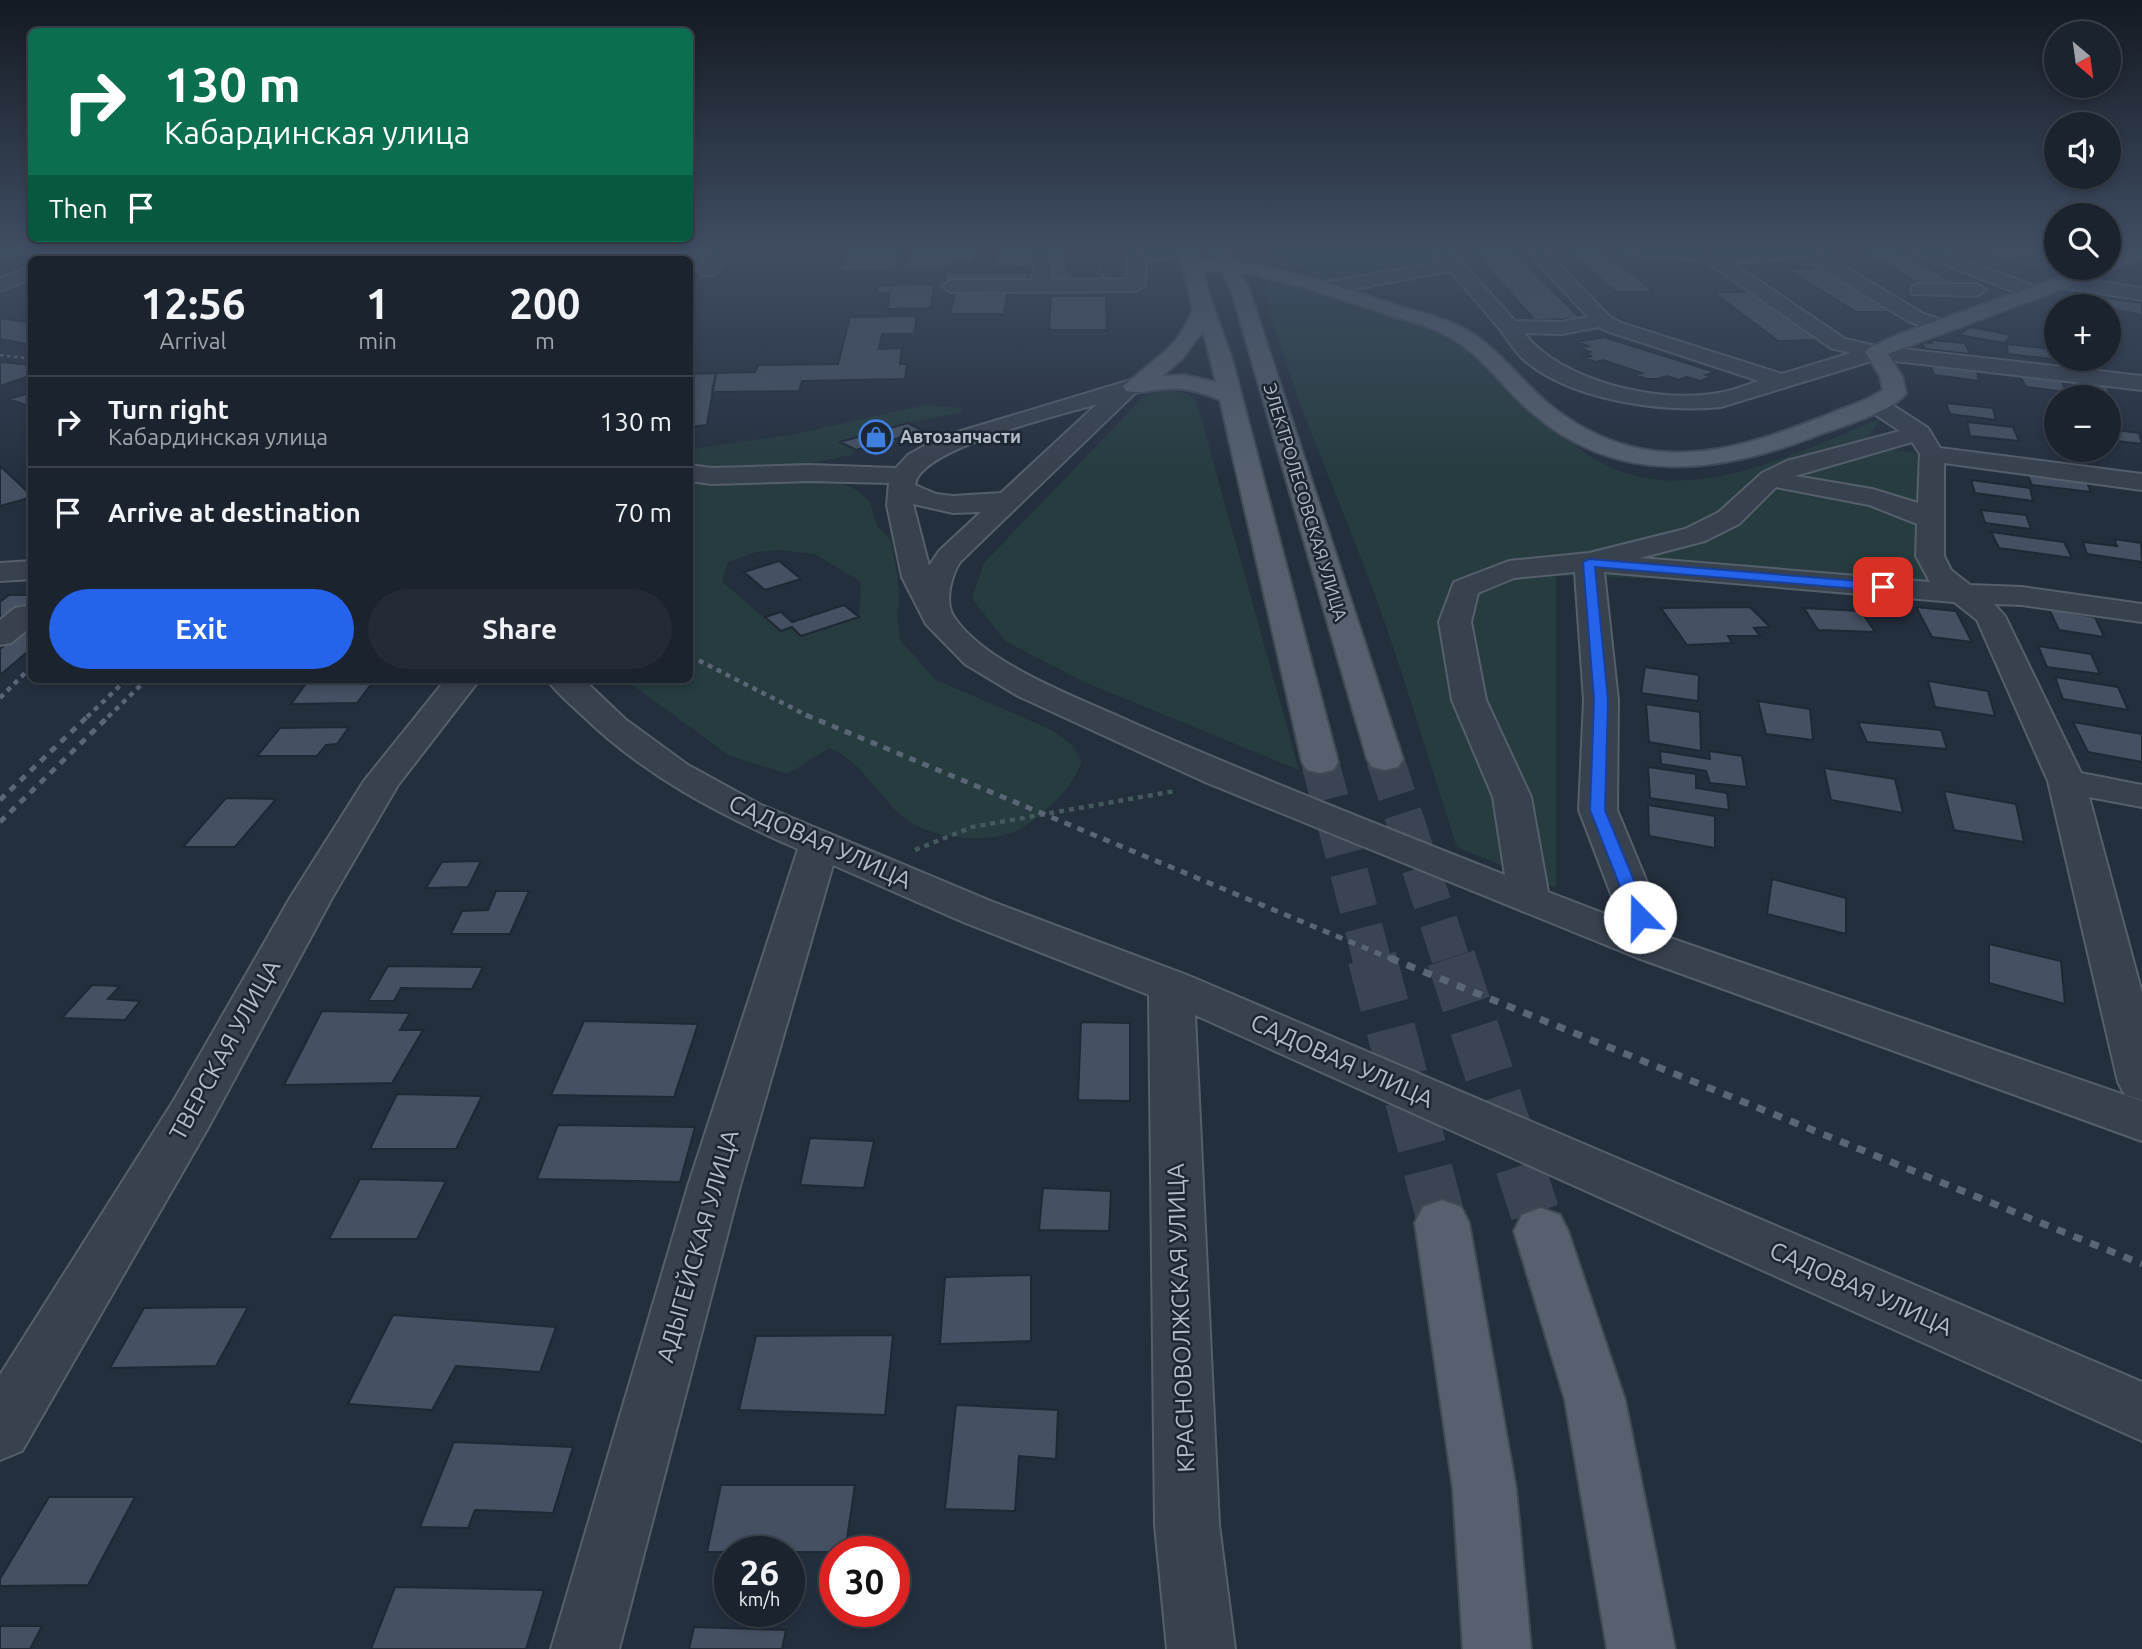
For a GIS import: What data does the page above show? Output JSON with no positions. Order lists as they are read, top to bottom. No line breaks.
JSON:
{"streets":{"main road":["ЭЛЕКТРОЛЕСОВСКАЯ УЛИЦА"],"street":["САДОВАЯ УЛИЦА","ТВЕРСКАЯ УЛИЦА","АДЫГЕЙСКАЯ УЛИЦА","КРАСНОВОЛЖСКАЯ УЛИЦА"]},"crossings":[["САДОВАЯ УЛИЦА","АДЫГЕЙСКАЯ УЛИЦА"],["САДОВАЯ УЛИЦА","КРАСНОВОЛЖСКАЯ УЛИЦА"]],"places":{"shop":["Автозапчасти"]},"north":"bottom right","page":{"map_buttons":["+","−"],"turn":["130 m","Кабардинская улица"],"then":"Then","eta":["12:56","Arrival","1","min","200","m"],"list":[{"name":"Turn right","note":"Кабардинская улица","value":"130 m"},{"name":"Arrive at destination","value":"70 m"}],"buttons":["Exit","Share"],"speed":"26 km/h","limit":"30"}}
